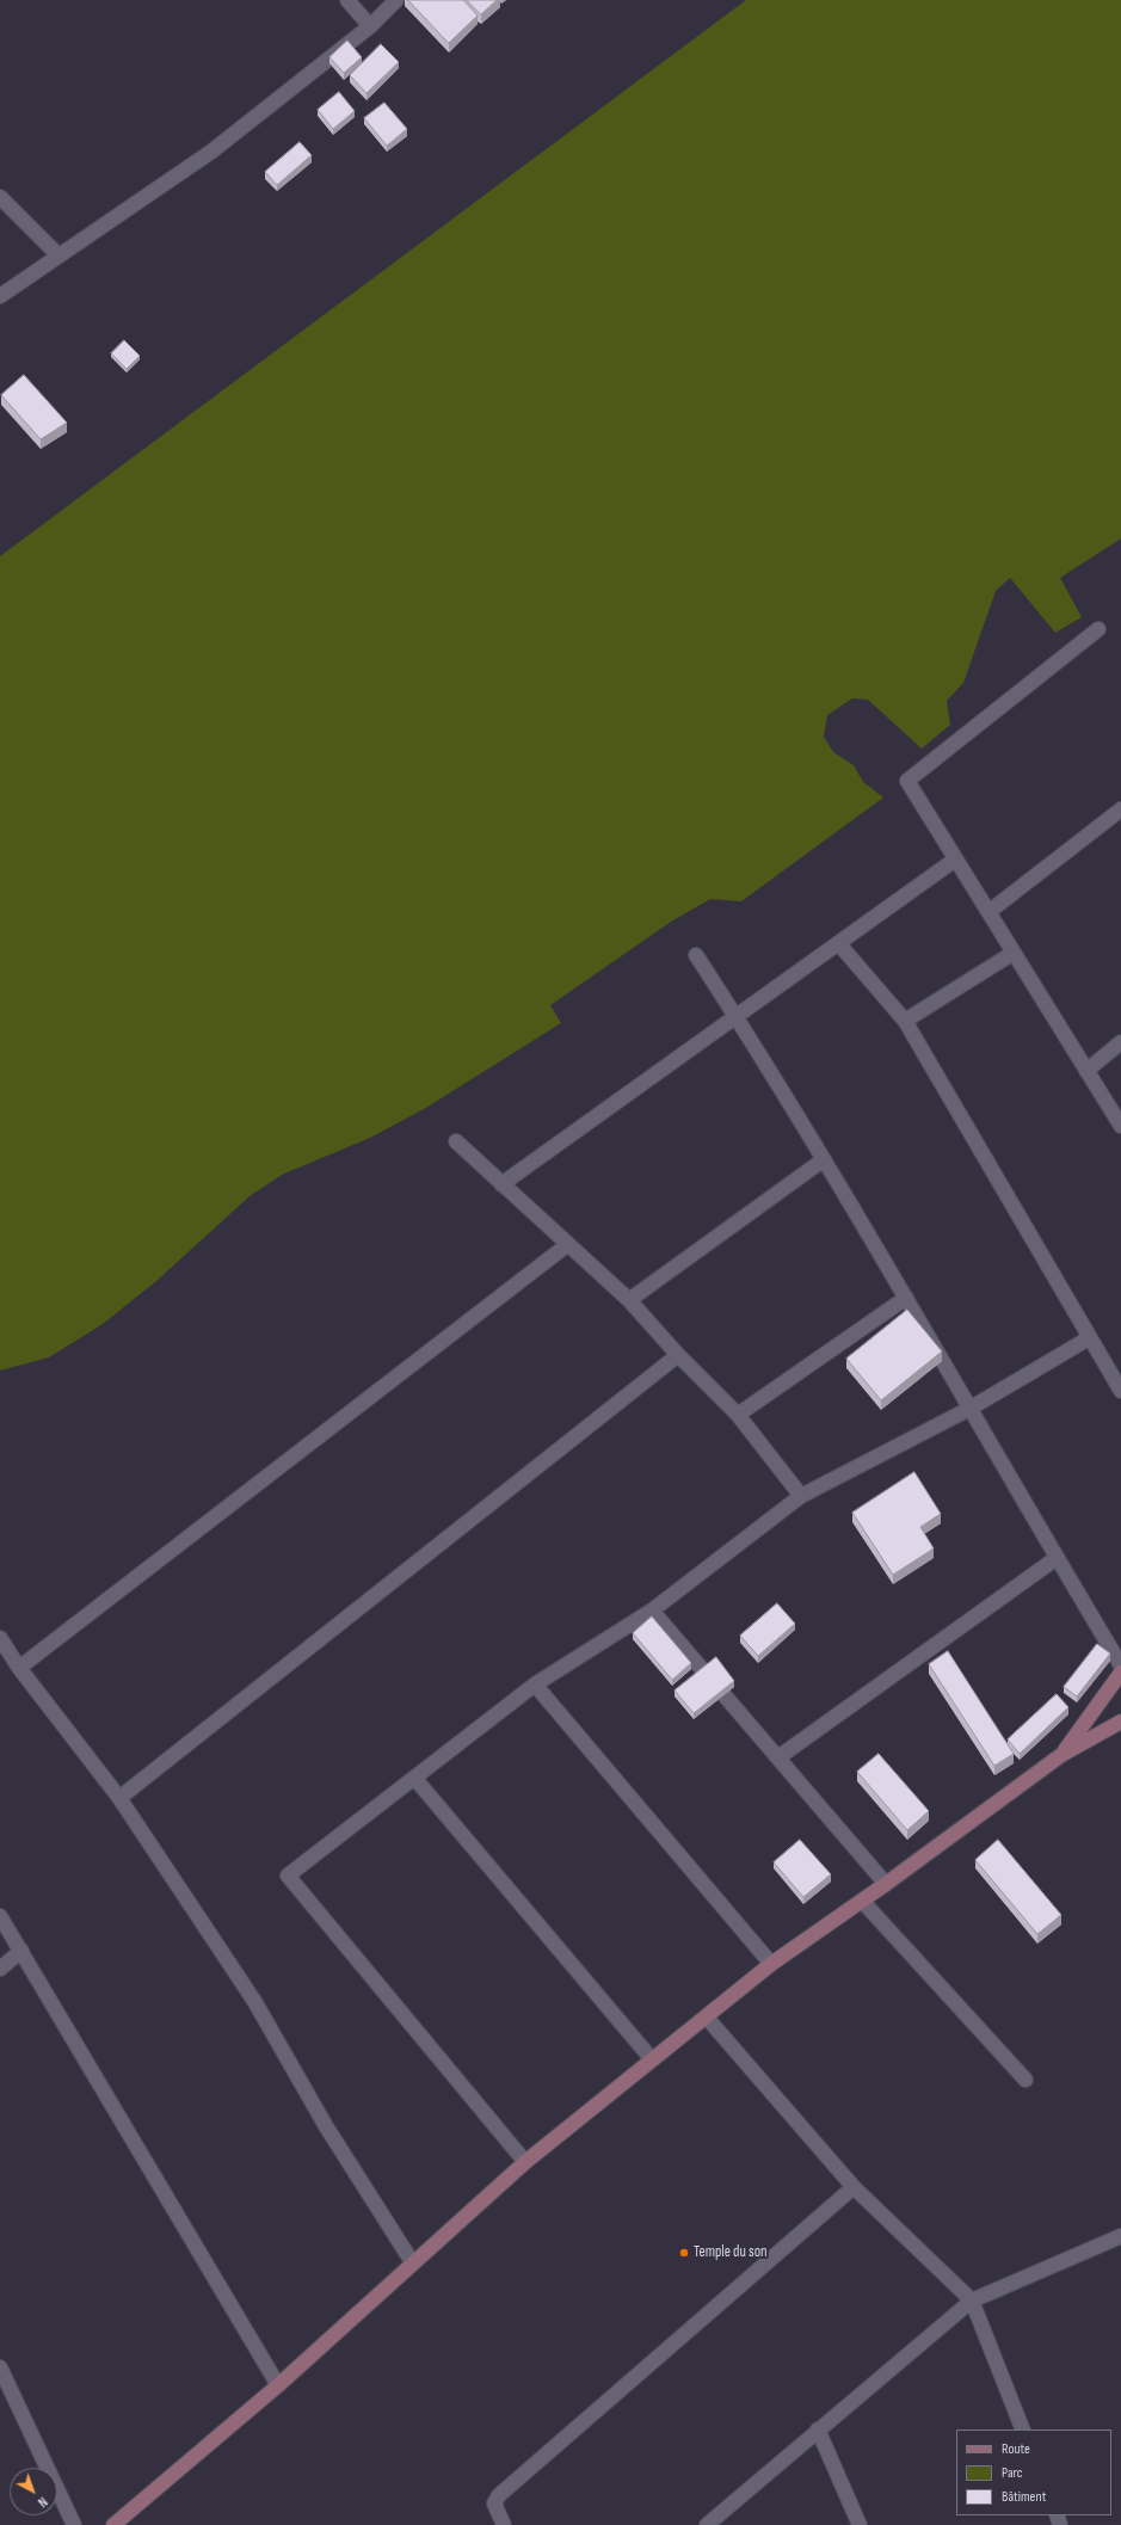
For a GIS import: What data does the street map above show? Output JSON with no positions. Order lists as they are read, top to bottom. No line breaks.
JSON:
{"places":["Temple du son"],"legend":["Route","Parc","Bâtiment"],"north":"bottom right"}
